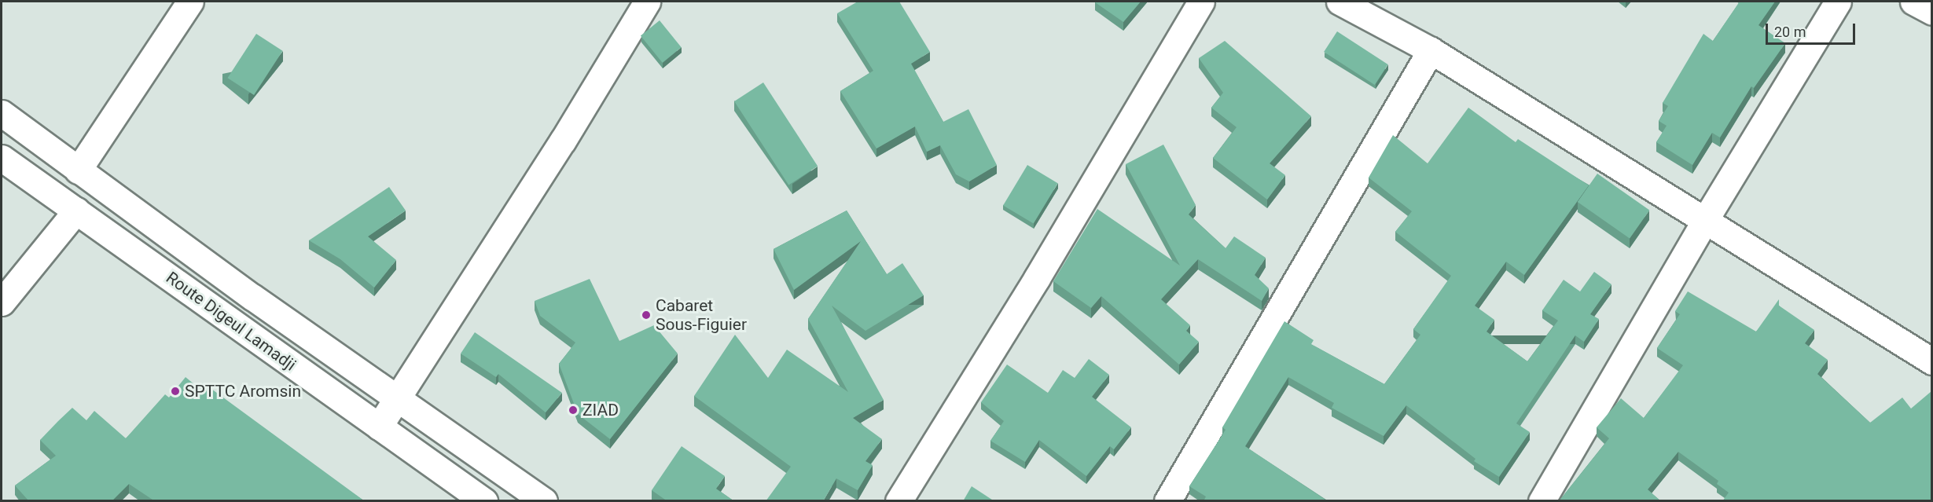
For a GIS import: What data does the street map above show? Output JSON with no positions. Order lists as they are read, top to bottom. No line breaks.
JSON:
{"streets":{"street":["Route Digeul Lamadji"]},"places":["Cabaret Sous-Figuier","SPTTC Aromsin","ZIAD"],"scale_bar":"20 m"}
